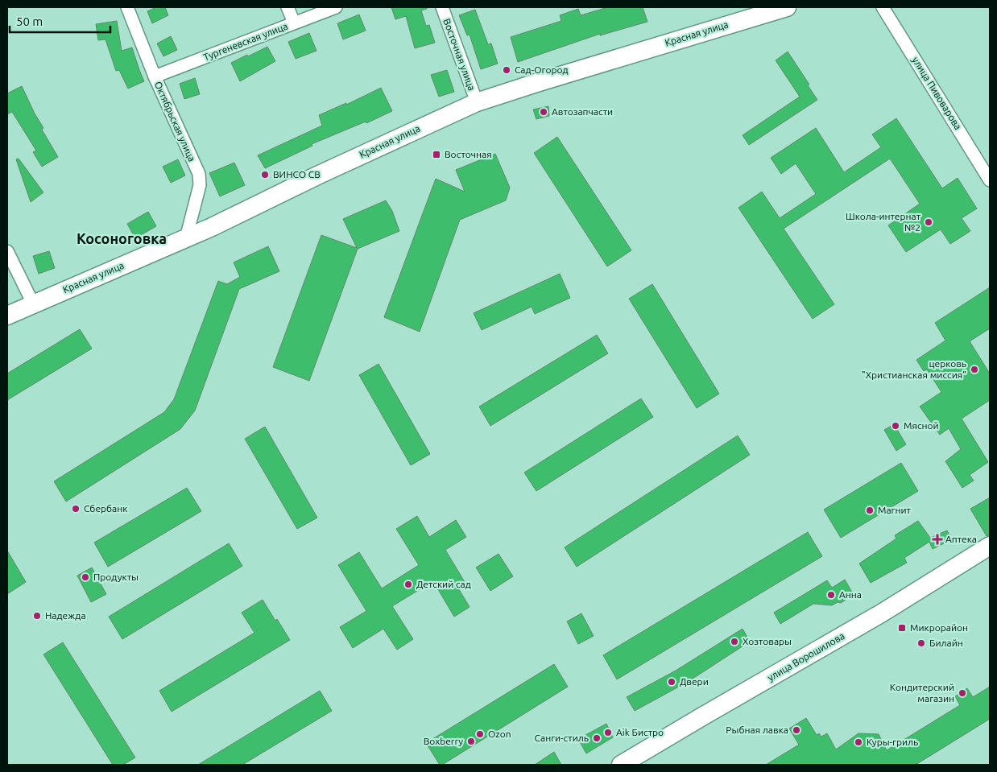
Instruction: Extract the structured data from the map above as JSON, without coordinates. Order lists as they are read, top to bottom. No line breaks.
{"streets":{"street":["Красная улица","Тургеневская улица","Восточная улица","улица Пивоварова","Октябрьская улица","улица Ворошилова"]},"crossings":[["Красная улица","Восточная улица"],["Красная улица","Октябрьская улица"],["Тургеневская улица","Октябрьская улица"]],"districts":["Косоноговка"],"places":{"other":["Сад-Огород","Автозапчасти","ВИНСО СВ","Школа-интернат №2","церковь \"Христианская миссия\"","Мясной","Сбербанк","Магнит","Продукты","Детский сад","Анна","Надежда","Хозтовары","Билайн","Двери","Кондитерский магазин","Рыбная лавка","Aik Бистро","Ozon","Санги-стиль","Boxberry","Куры-гриль"],"transit":["Восточная","Микрорайон"],"health":["Аптека"]},"scale_bar":"50 m"}
